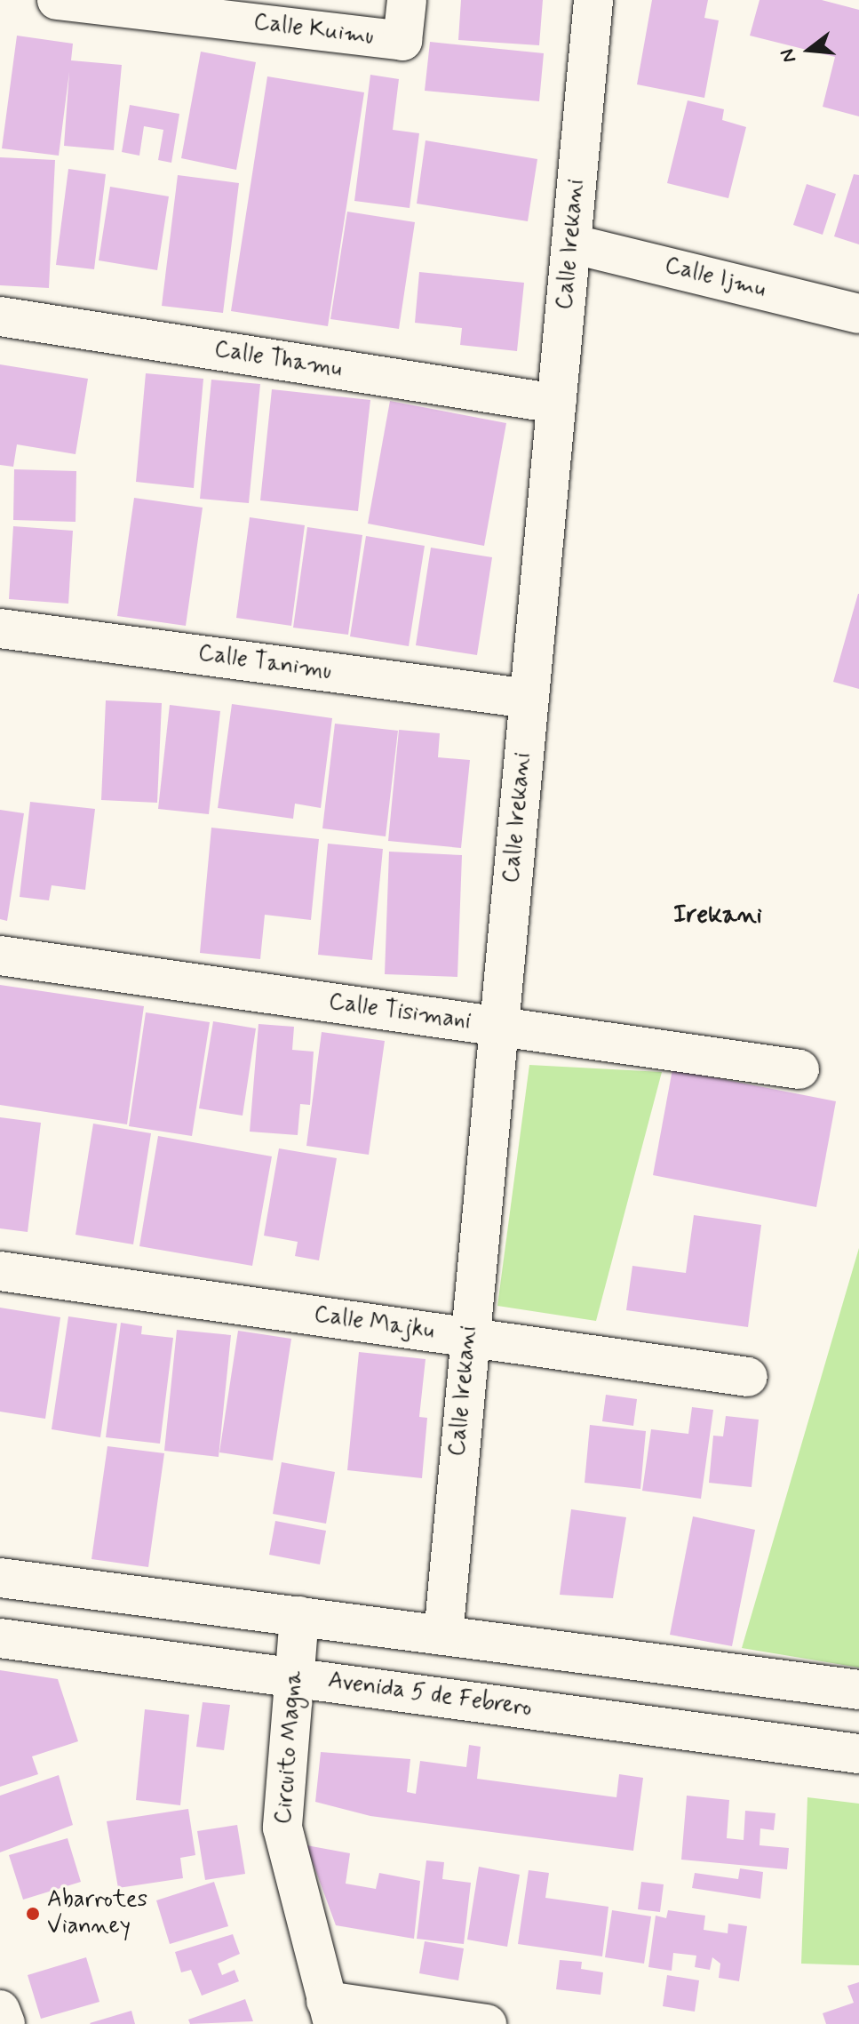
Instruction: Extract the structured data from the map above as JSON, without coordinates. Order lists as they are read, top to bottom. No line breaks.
{"streets":{"street":["Calle Kuimu","Calle Irekani","Calle Ijmu","Calle Thamu","Calle Tanimu","Calle Tisimani","Calle Majku","Avenida 5 de Febrero","Circuito Magna"]},"crossings":[["Calle Irekani","Calle Ijmu"],["Calle Irekani","Calle Thamu"],["Calle Irekani","Calle Tanimu"],["Calle Irekani","Calle Tisimani"],["Calle Irekani","Calle Majku"],["Avenida 5 de Febrero","Circuito Magna"]],"districts":["Irekani"],"places":["Abarrotes Vianney"],"north":"left"}
